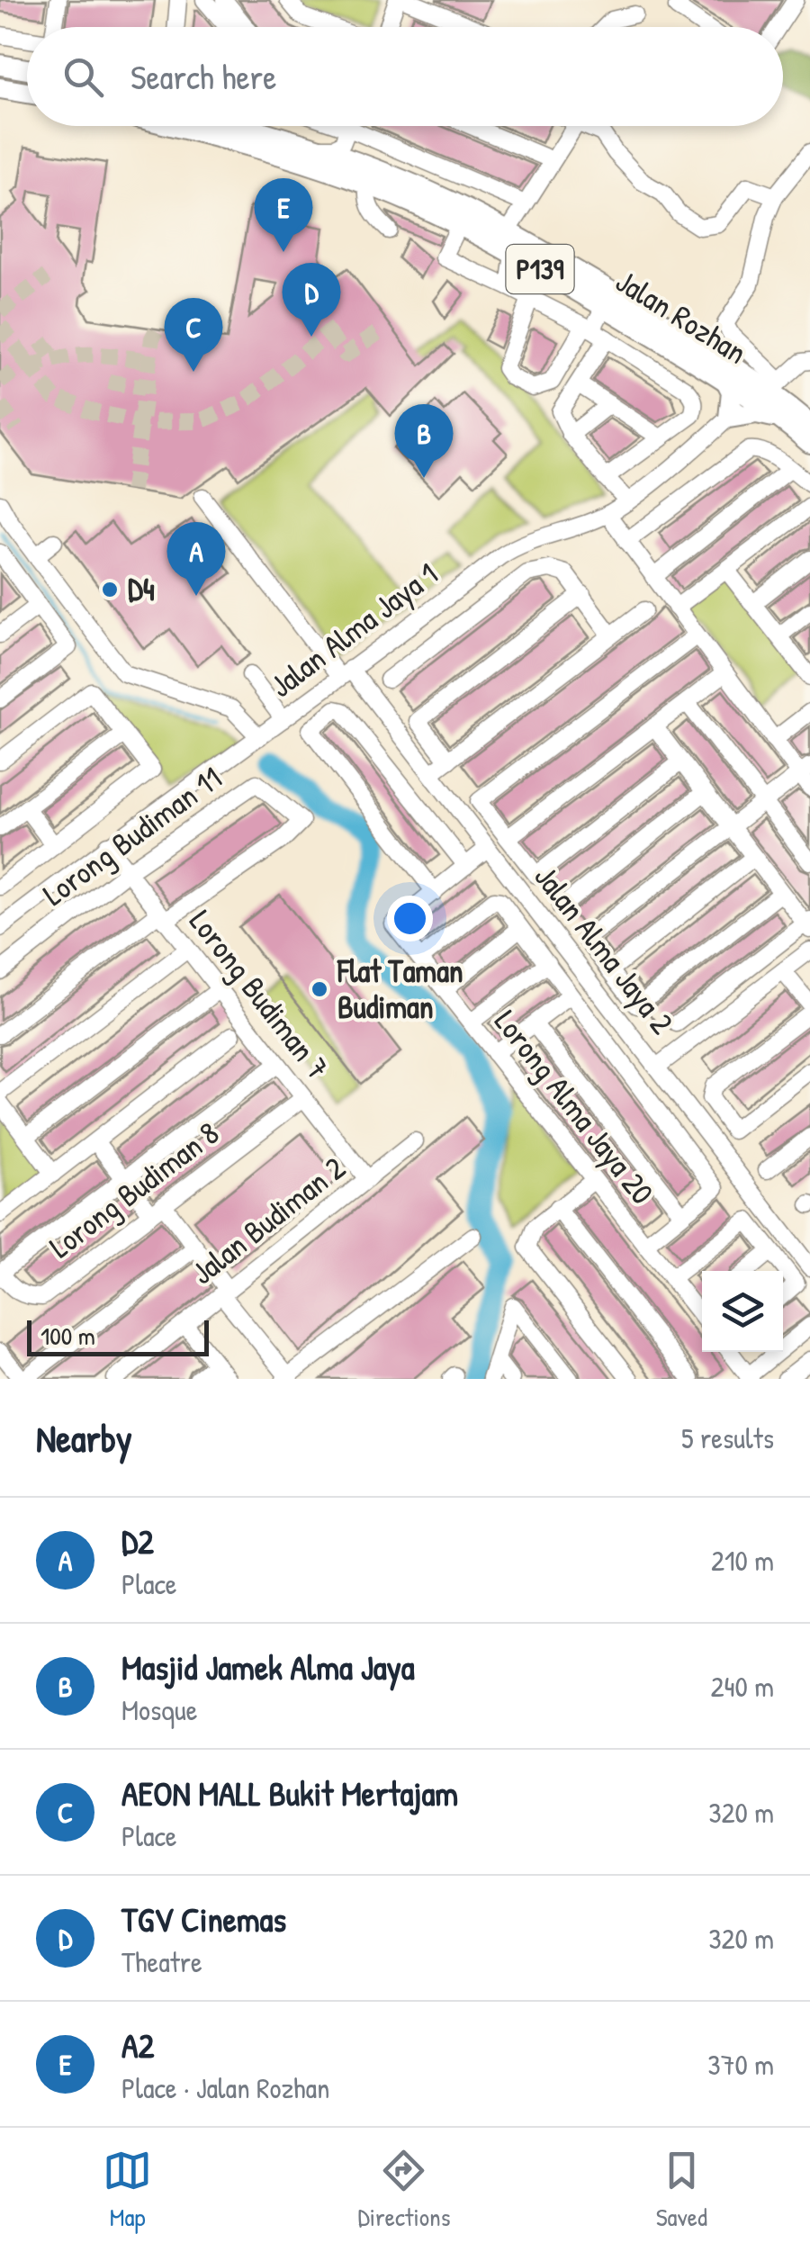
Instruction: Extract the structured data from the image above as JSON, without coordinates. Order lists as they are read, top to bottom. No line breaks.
{"streets":{"main road":["P139","Jalan Rozhan"],"street":["Jalan Alma Jaya 1","Lorong Budiman 11","Jalan Alma Jaya 2","Lorong Budiman 7","Lorong Alma Jaya 20","Lorong Budiman 8","Jalan Budiman 2"]},"crossings":[["Jalan Rozhan","Jalan Alma Jaya 1"],["Jalan Alma Jaya 1","Jalan Alma Jaya 2"],["Jalan Alma Jaya 1","Lorong Budiman 7"],["Lorong Budiman 11","Lorong Budiman 7"],["Jalan Alma Jaya 2","Lorong Alma Jaya 20"],["Lorong Budiman 7","Lorong Budiman 8"],["Lorong Budiman 7","Jalan Budiman 2"]],"places":["D4","Flat Taman Budiman"],"scale_bar":"100 m","page":{"search":"Search here","pins":["E","D","C","B","A"],"scale":"100 m","heading":["Nearby","5 results"],"list":[{"mark":"A","name":"D2","note":"Place","value":"210 m"},{"mark":"B","name":"Masjid Jamek Alma Jaya","note":"Mosque","value":"240 m"},{"mark":"C","name":"AEON MALL Bukit Mertajam","note":"Place","value":"320 m"},{"mark":"D","name":"TGV Cinemas","note":"Theatre","value":"320 m"},{"mark":"E","name":"A2","note":"Place · Jalan Rozhan","value":"370 m"}],"nav":["Map","Directions","Saved"]}}
